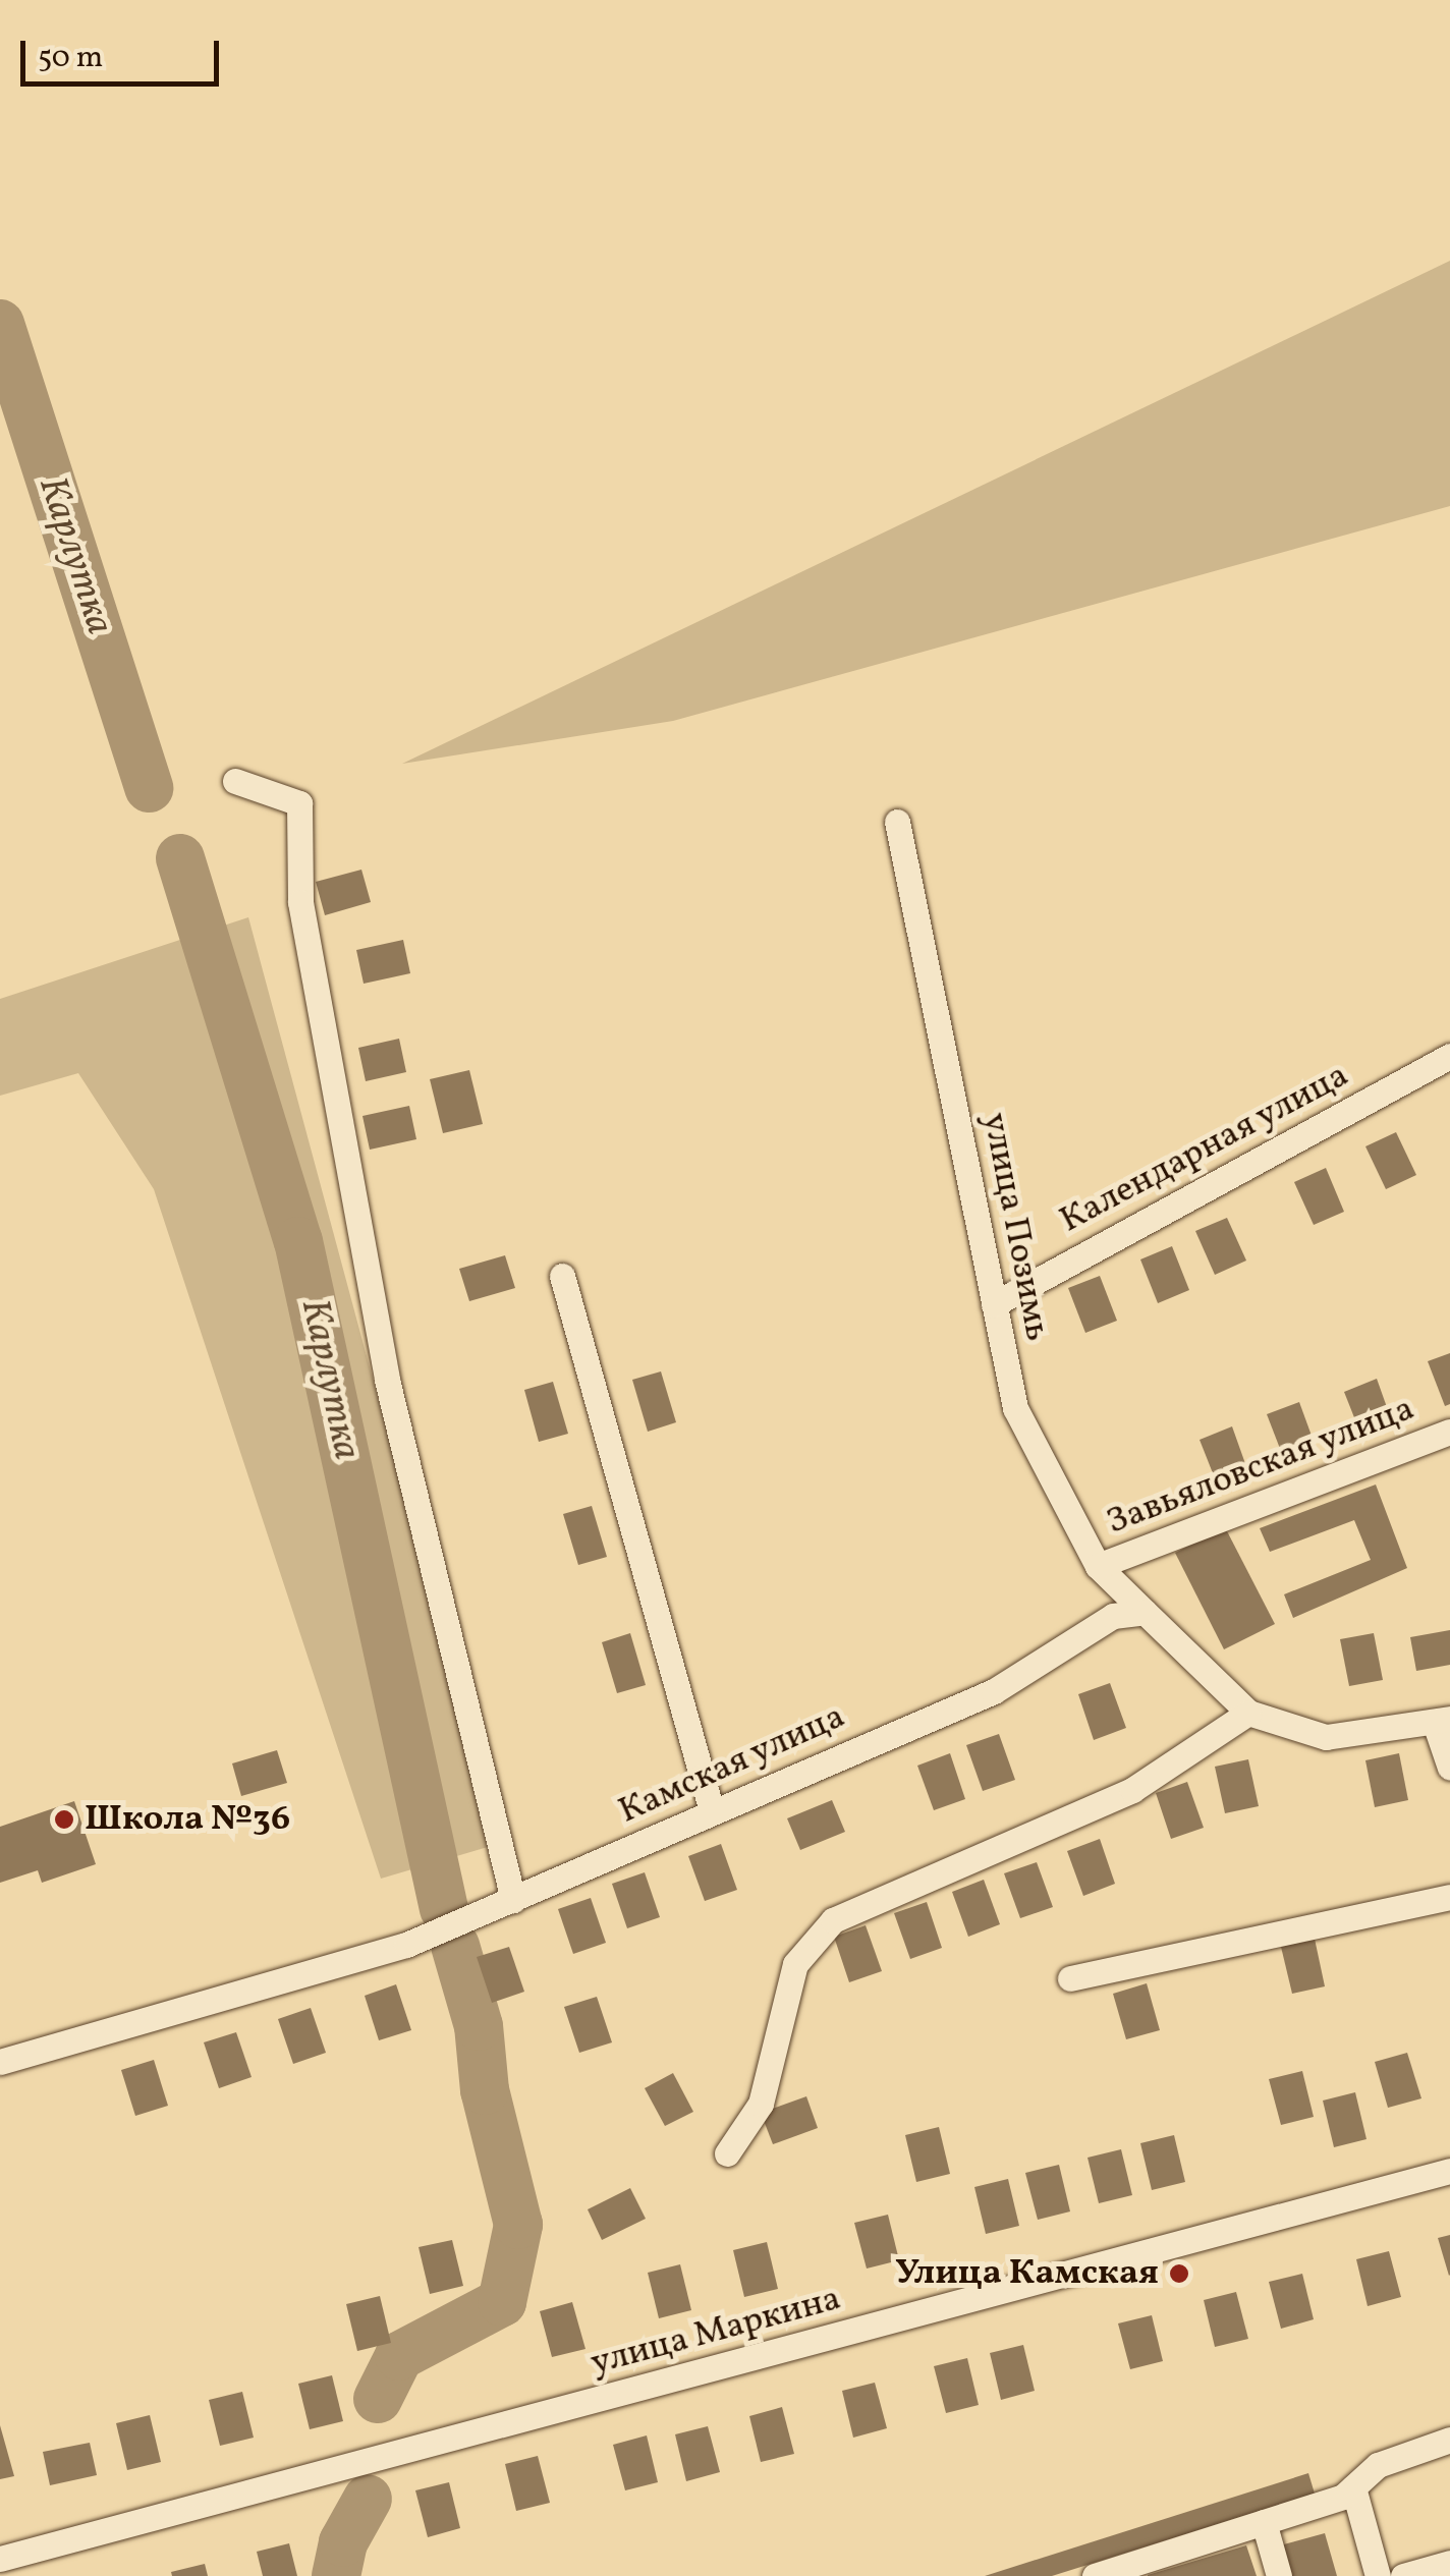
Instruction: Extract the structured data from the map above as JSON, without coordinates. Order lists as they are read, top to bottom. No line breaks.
{"streets":{"street":["Календарная улица","улица Позимь","Завьяловская улица","Камская улица","улица Маркина"]},"crossings":[["Календарная улица","улица Позимь"],["улица Позимь","Завьяловская улица"],["улица Позимь","Камская улица"]],"water":["Карлутка"],"places":["Школа №36","Улица Камская"],"scale_bar":"50 m"}
